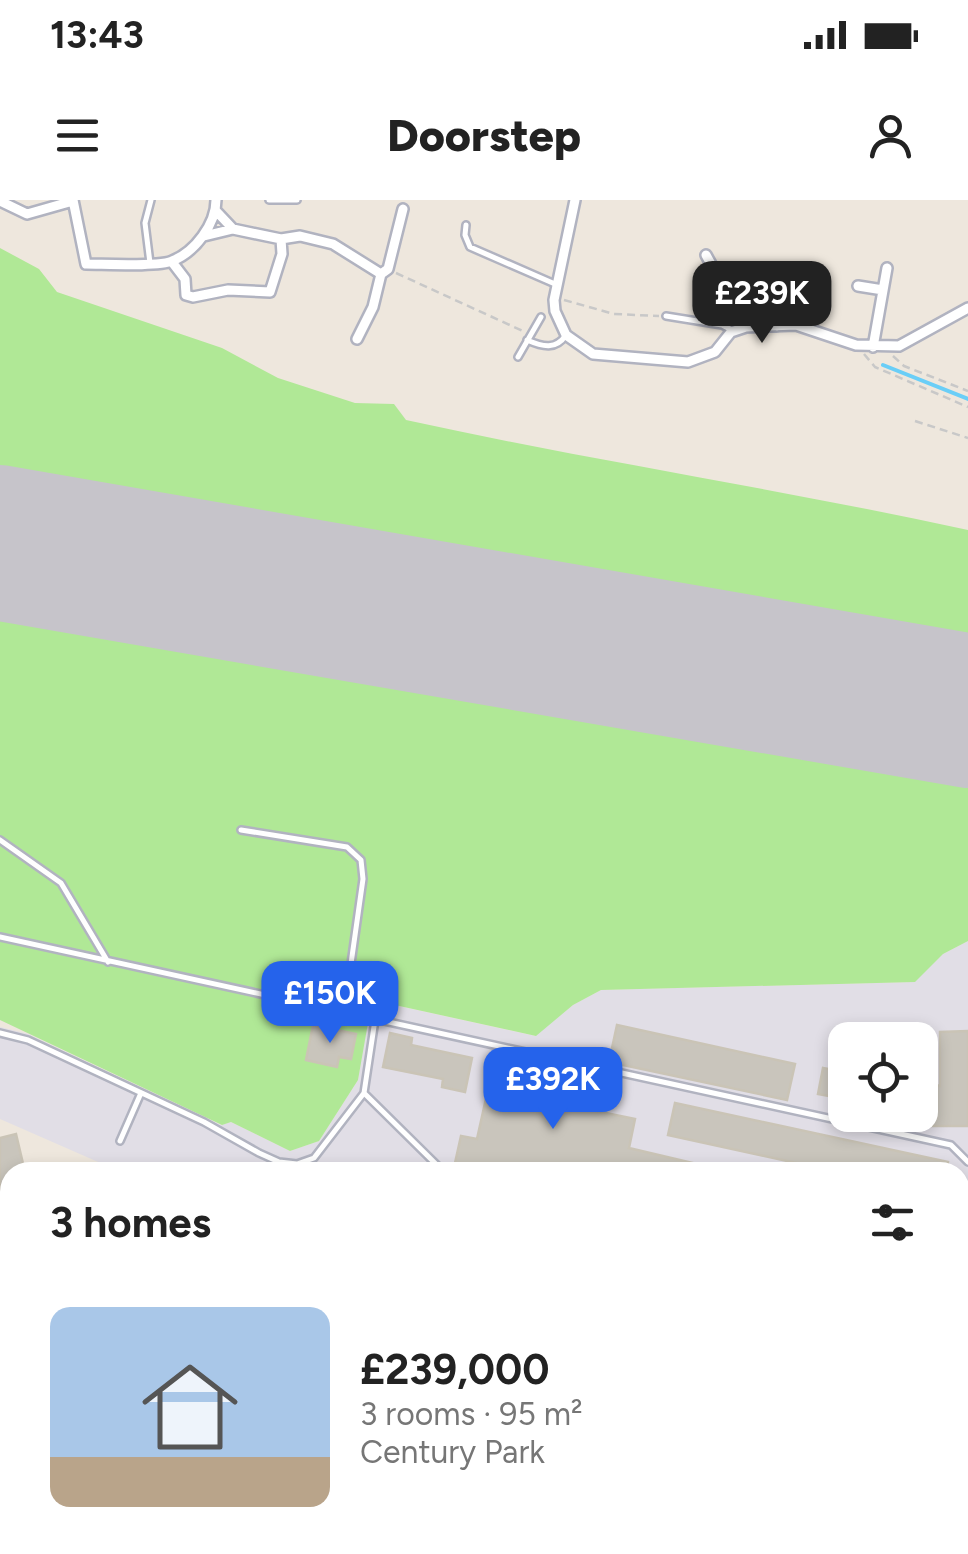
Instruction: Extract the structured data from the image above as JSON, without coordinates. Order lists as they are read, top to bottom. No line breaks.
{"page":{"status":"13:43","header":"Doorstep","price":["£239K","£150K","£392K"],"heading":"3 homes","list":[{"name":"£239,000","note":"3 rooms · 95 m² · Century Park"}]}}
